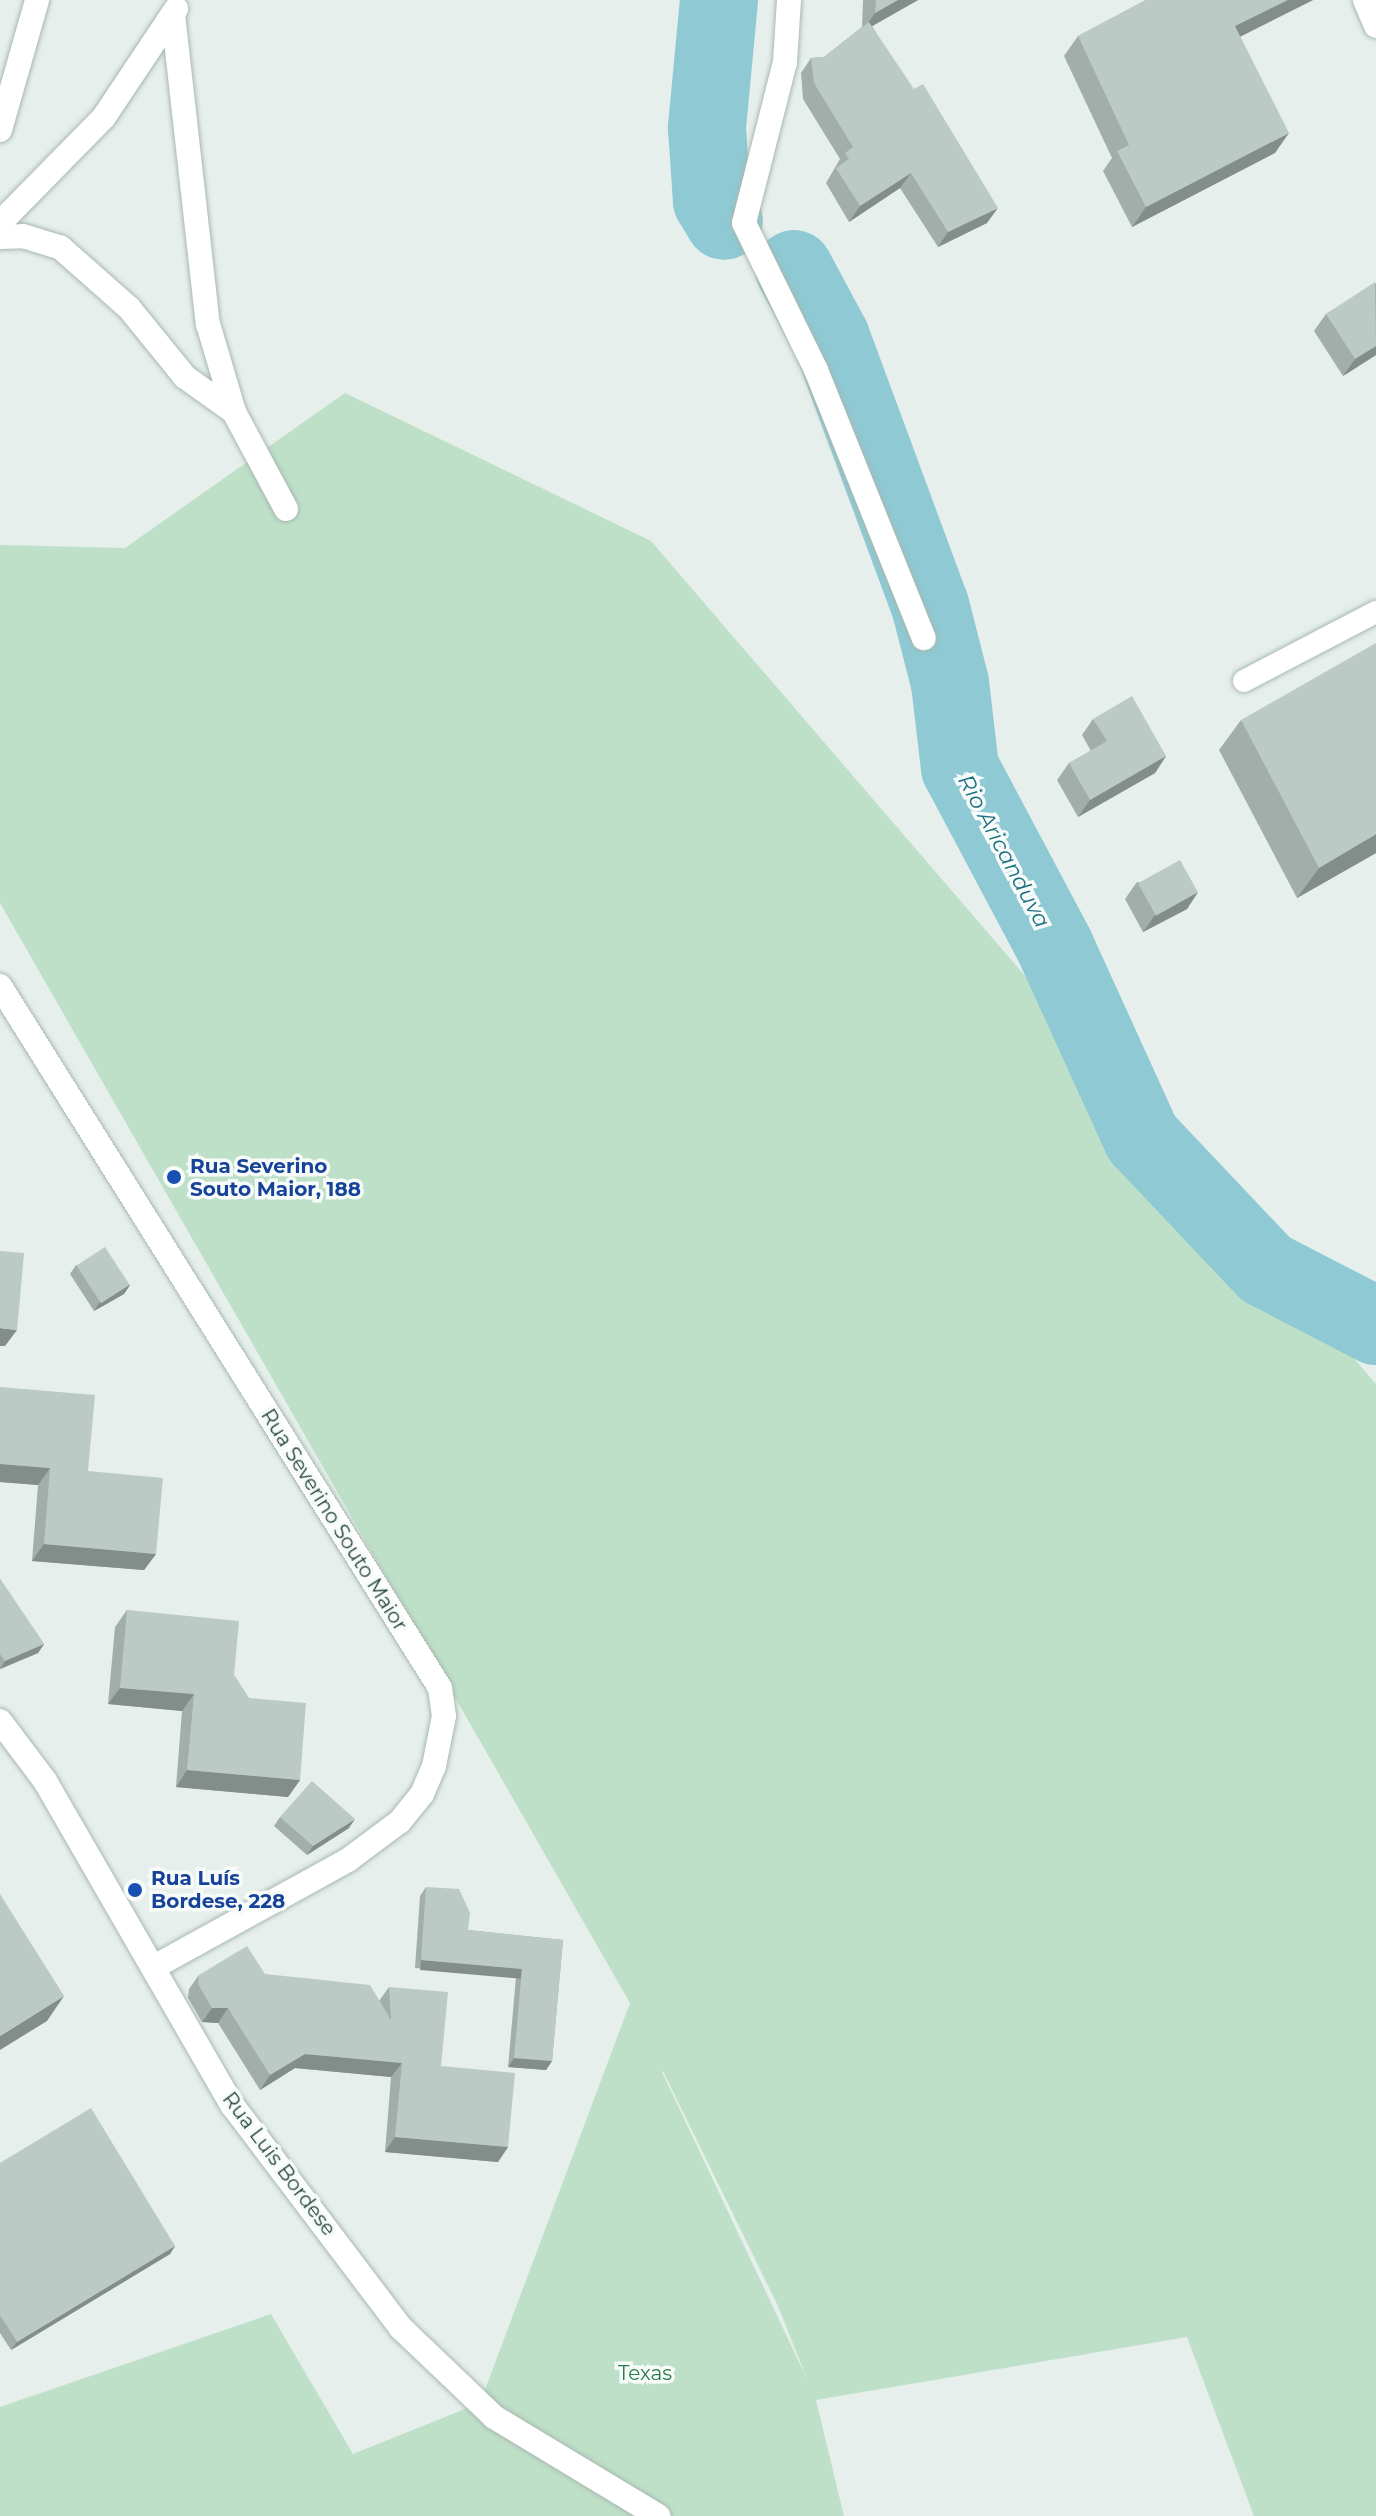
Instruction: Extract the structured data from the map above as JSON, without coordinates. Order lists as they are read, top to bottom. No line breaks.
{"streets":{"street":["Rua Severino Souto Maior","Rua Luis Bordese"]},"crossings":[["Rua Severino Souto Maior","Rua Luis Bordese"]],"water":["Rio Aricanduva"],"parks":["Texas"],"places":["Rua Severino Souto Maior, 188","Rua Luís Bordese, 228"]}
